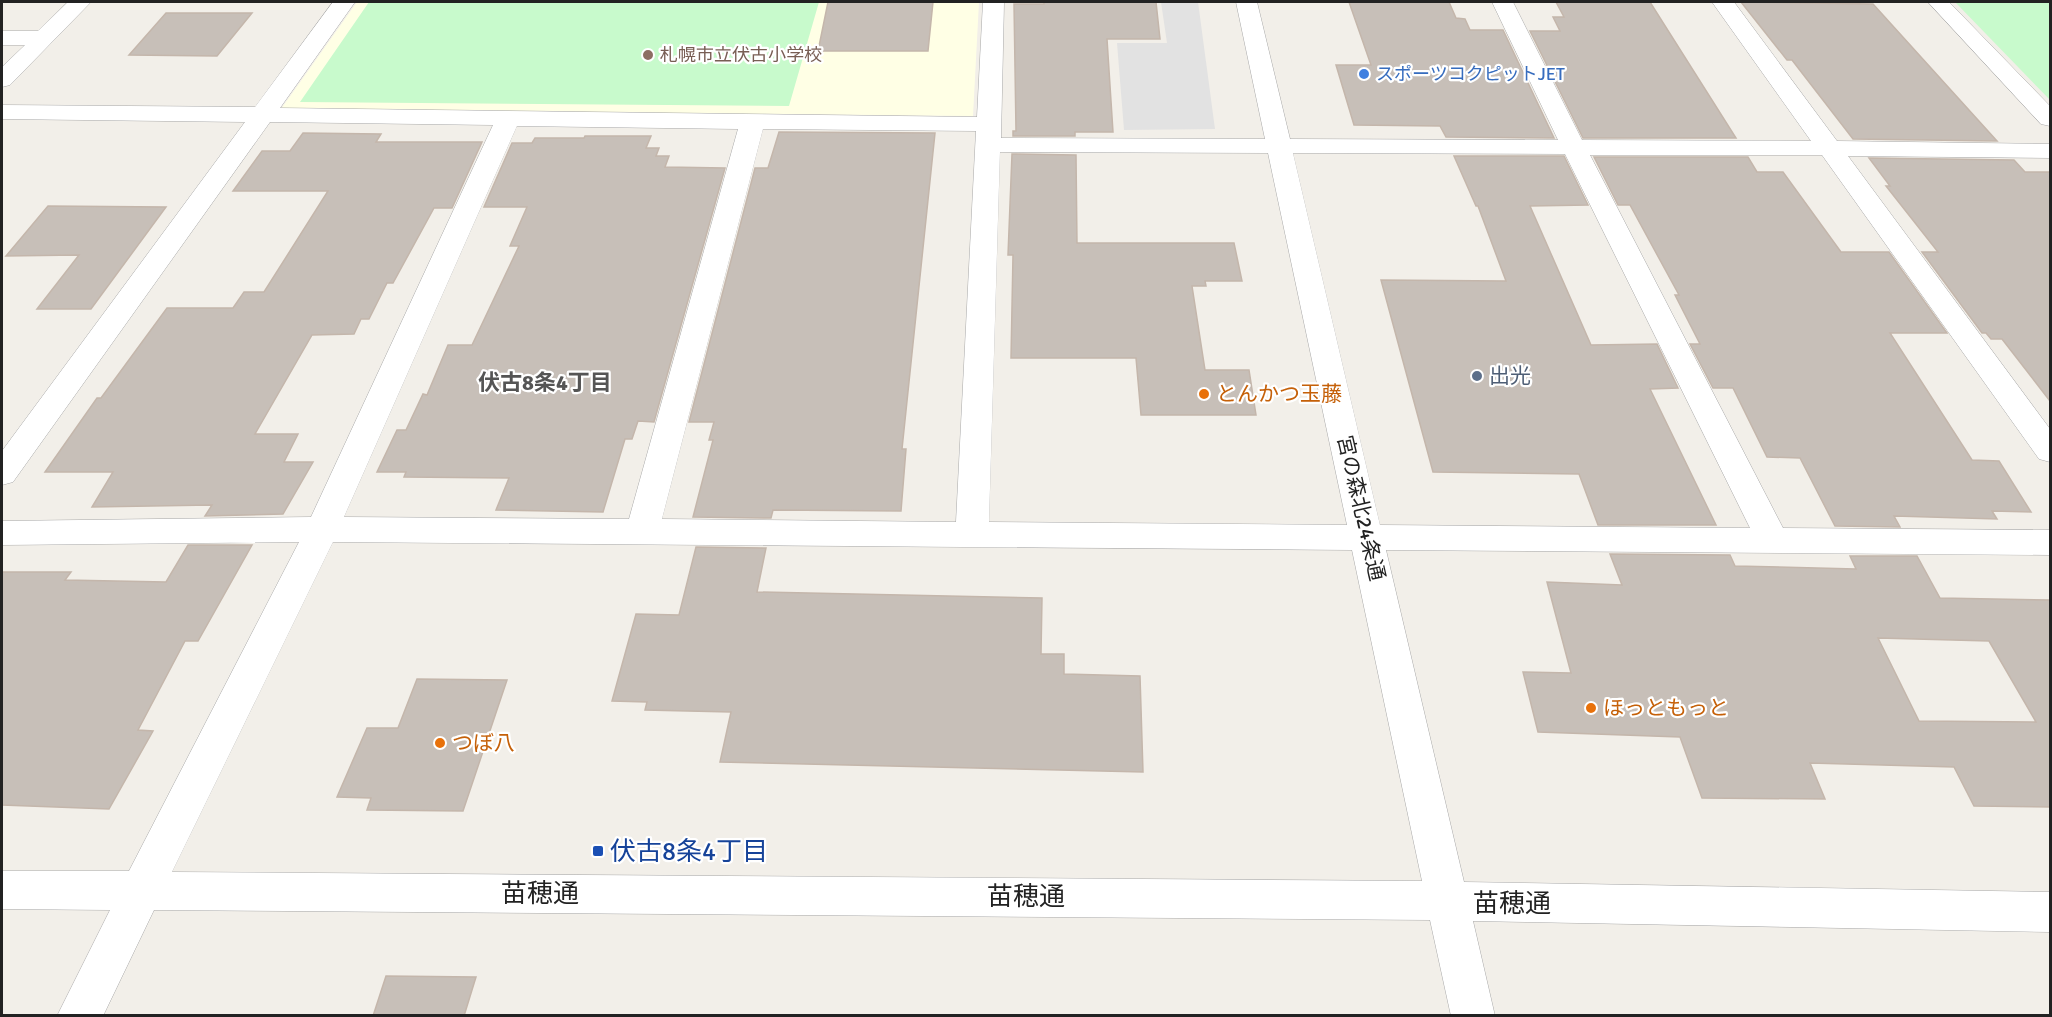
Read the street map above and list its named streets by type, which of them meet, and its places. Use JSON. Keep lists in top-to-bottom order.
{
  "streets": {
    "street": ["宮の森北24条通", "苗穂通"]
  },
  "crossings": [
    ["宮の森北24条通", "苗穂通"]
  ],
  "districts": ["伏古8条4丁目"],
  "places": {
    "other": [
      "札幌市立伏古小学校",
      "スポーツコクピットJET",
      "出光",
      "とんかつ玉藤",
      "ほっともっと",
      "つぼ八"
    ],
    "transit": ["伏古8条4丁目"]
  }
}
